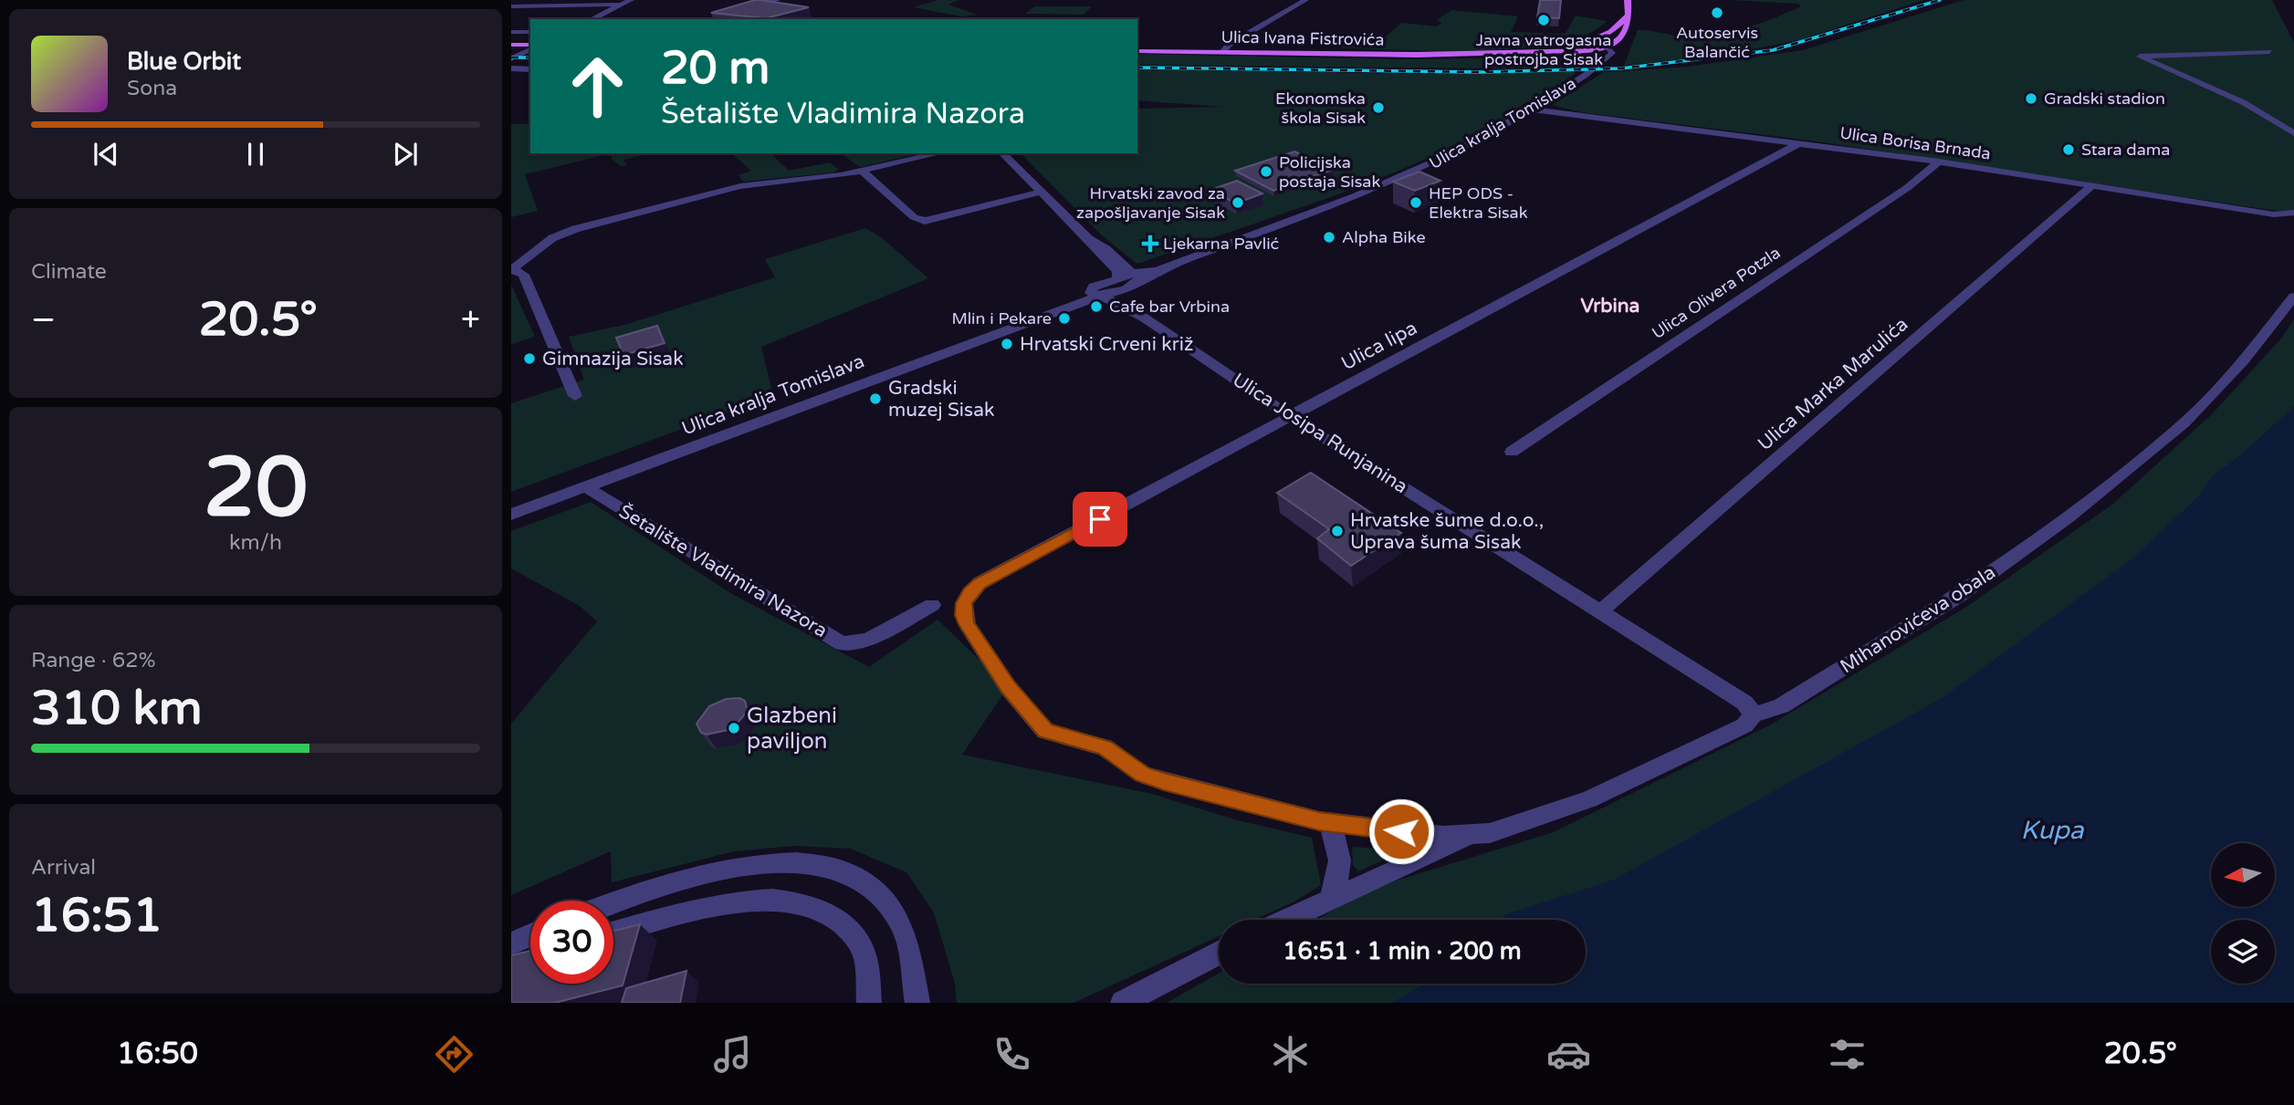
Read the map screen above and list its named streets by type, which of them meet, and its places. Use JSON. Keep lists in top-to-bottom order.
{
  "streets": {
    "main road": ["Ulica Ivana Fistrovića"],
    "street": [
      "Ulica kralja Tomislava",
      "Ulica Borisa Brnada",
      "Ulica Olivera Potzla",
      "Ulica lipa",
      "Ulica Marka Marulića",
      "Ulica Josipa Runjanina",
      "Šetalište Vladimira Nazora",
      "Mihanovićeva obala"
    ]
  },
  "crossings": [
    ["Ulica kralja Tomislava", "Ulica Borisa Brnada"],
    ["Ulica kralja Tomislava", "Ulica Josipa Runjanina"],
    ["Ulica kralja Tomislava", "Šetalište Vladimira Nazora"],
    ["Ulica Borisa Brnada", "Ulica Olivera Potzla"],
    ["Ulica Borisa Brnada", "Ulica lipa"],
    ["Ulica Borisa Brnada", "Ulica Marka Marulića"],
    ["Ulica lipa", "Ulica Josipa Runjanina"],
    ["Ulica lipa", "Mihanovićeva obala"],
    ["Ulica Marka Marulića", "Ulica Josipa Runjanina"],
    ["Ulica Josipa Runjanina", "Mihanovićeva obala"]
  ],
  "districts": ["Vrbina"],
  "water": ["Kupa"],
  "places": {
    "other": [
      "Autoservis Balančić",
      "Javna vatrogasna postrojba Sisak",
      "Gradski stadion",
      "Ekonomska škola Sisak",
      "Stara dama",
      "Policijska postaja Sisak",
      "Hrvatski zavod za zapošljavanje Sisak",
      "HEP ODS - Elektra Sisak",
      "Alpha Bike",
      "Cafe bar Vrbina",
      "Mlin i Pekare",
      "Hrvatski Crveni križ",
      "Gimnazija Sisak",
      "Gradski muzej Sisak",
      "Hrvatske šume d.o.o., Uprava šuma Sisak",
      "Glazbeni paviljon"
    ],
    "health": ["Ljekarna Pavlić"]
  },
  "north": "left",
  "page": {
    "turn": ["20 m", "Šetalište Vladimira Nazora"],
    "song": ["Blue Orbit", "Sona"],
    "tile": [
      "Climate",
      ["20", "km/h"],
      ["Range · 62%", "310 km"],
      ["Arrival", "16:51"]
    ],
    "heat": ["−", "20.5°", "+"],
    "limit": "30",
    "trip": "16:51 · 1 min · 200 m",
    "tabs": ["16:50", "20.5°"]
  }
}
